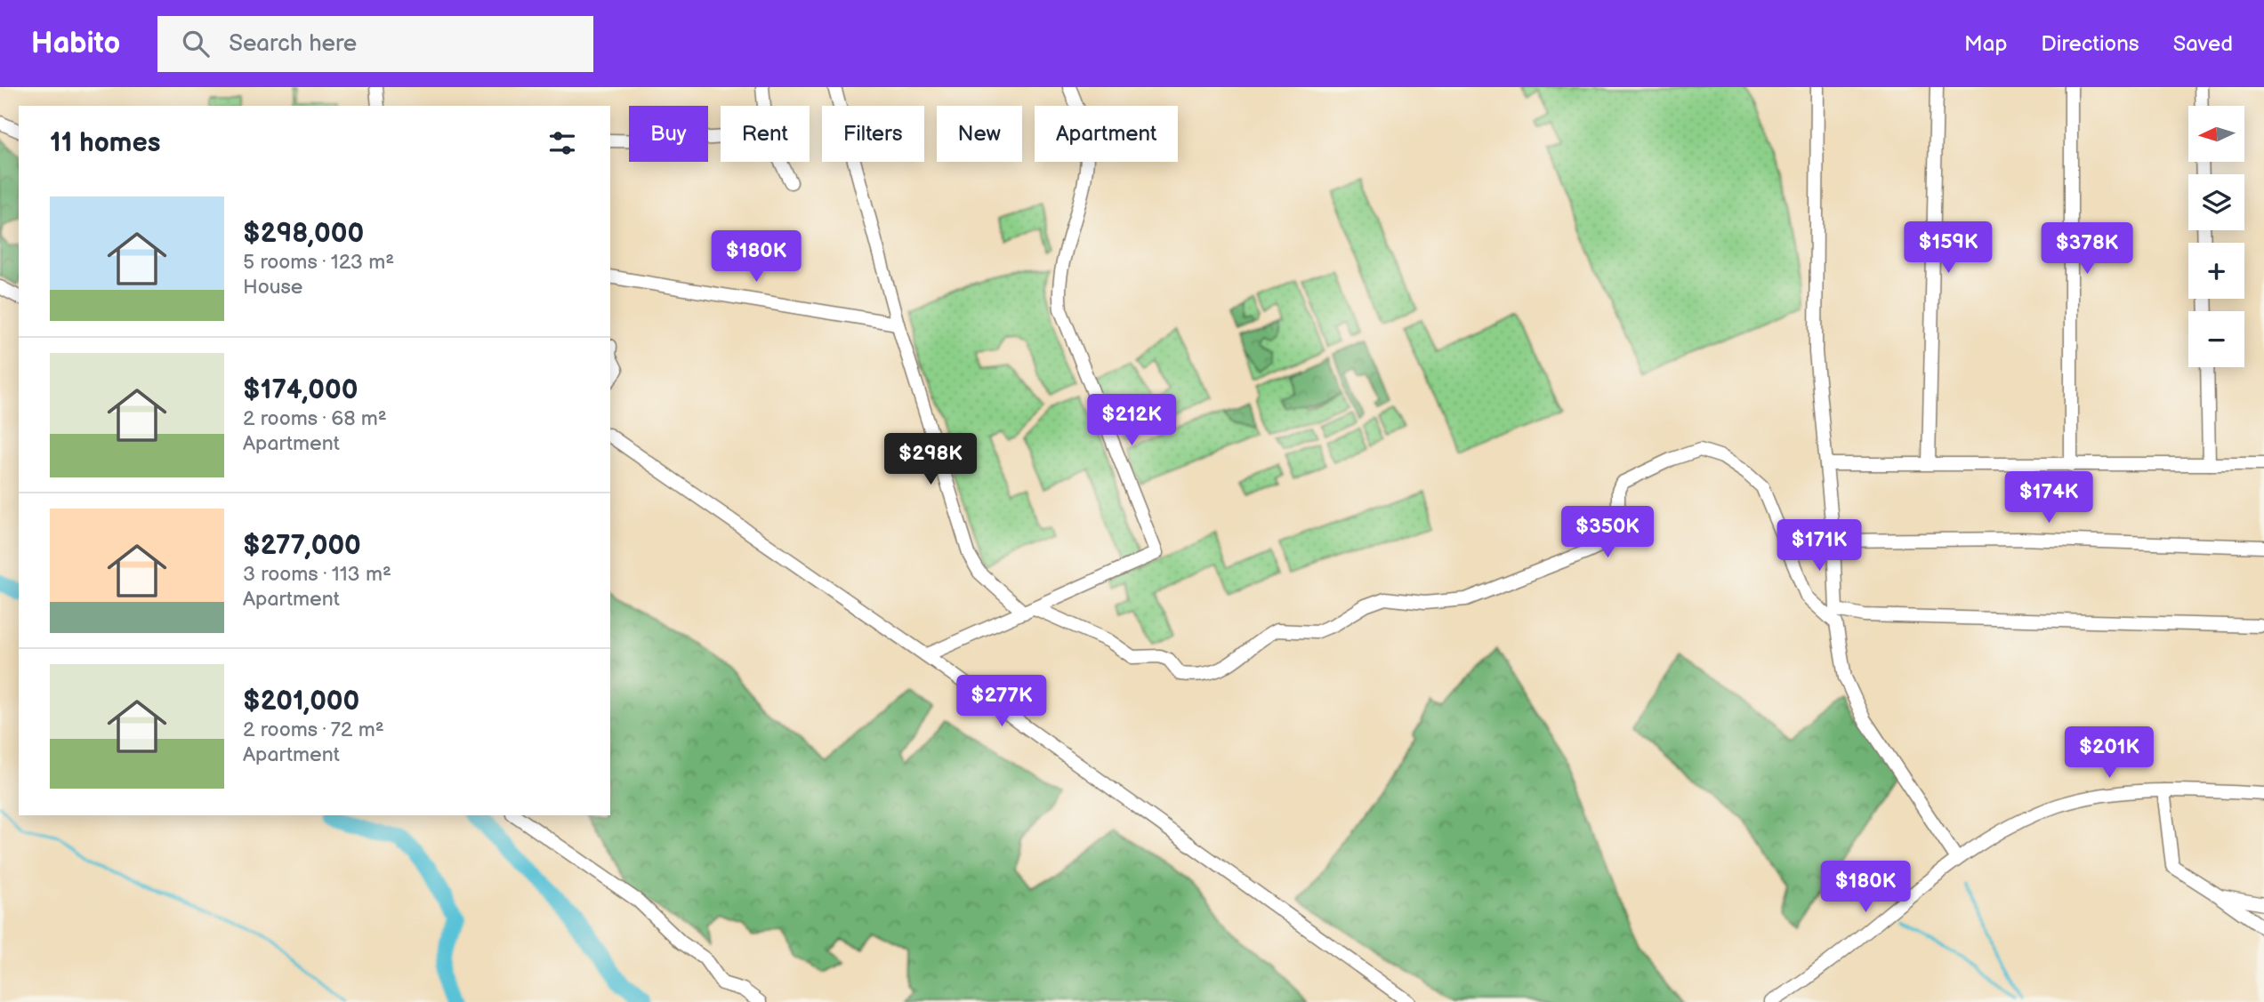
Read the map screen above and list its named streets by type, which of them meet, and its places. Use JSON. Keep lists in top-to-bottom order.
{
  "north": "left",
  "page": {
    "header": "Habito",
    "search": "Search here",
    "nav": ["Map", "Directions", "Saved"],
    "map_buttons": ["+", "−"],
    "chip": [
      "Buy",
      "Rent",
      "Filters",
      "New",
      "Apartment"
    ],
    "heading": "11 homes",
    "list": [
      {
        "name": "$298,000",
        "note": "5 rooms · 123 m² · House"
      },
      {
        "name": "$174,000",
        "note": "2 rooms · 68 m² · Apartment"
      },
      {
        "name": "$277,000",
        "note": "3 rooms · 113 m² · Apartment"
      },
      {
        "name": "$201,000",
        "note": "2 rooms · 72 m² · Apartment"
      }
    ],
    "price": [
      "$159K",
      "$378K",
      "$180K",
      "$212K",
      "$298K",
      "$174K",
      "$350K",
      "$171K",
      "$277K",
      "$201K",
      "$180K"
    ]
  }
}
